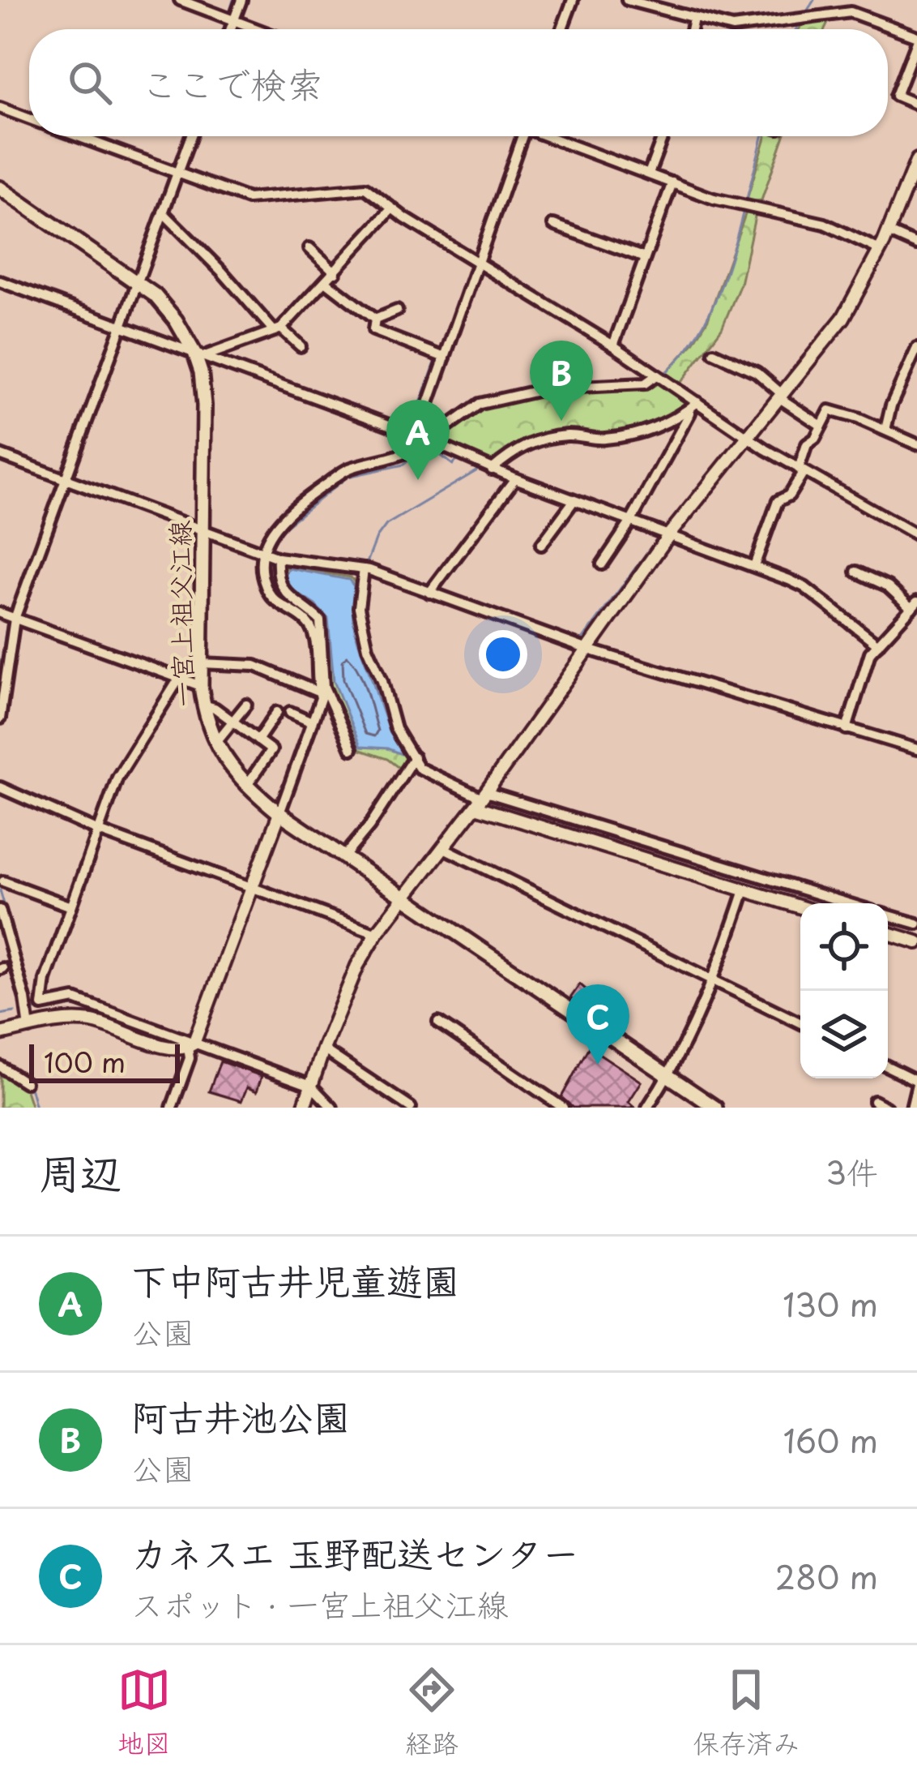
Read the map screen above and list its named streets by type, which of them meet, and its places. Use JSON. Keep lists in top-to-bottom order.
{
  "streets": {
    "main road": ["一宮上祖父江線"]
  },
  "scale_bar": "100 m",
  "page": {
    "search": "ここで検索",
    "pins": ["B", "A", "C"],
    "scale": "100 m",
    "heading": ["周辺", "3件"],
    "list": [
      {
        "mark": "A",
        "name": "下中阿古井児童遊園",
        "note": "公園",
        "value": "130 m"
      },
      {
        "mark": "B",
        "name": "阿古井池公園",
        "note": "公園",
        "value": "160 m"
      },
      {
        "mark": "C",
        "name": "カネスエ 玉野配送センター",
        "note": "スポット · 一宮上祖父江線",
        "value": "280 m"
      }
    ],
    "nav": ["地図", "経路", "保存済み"]
  }
}
